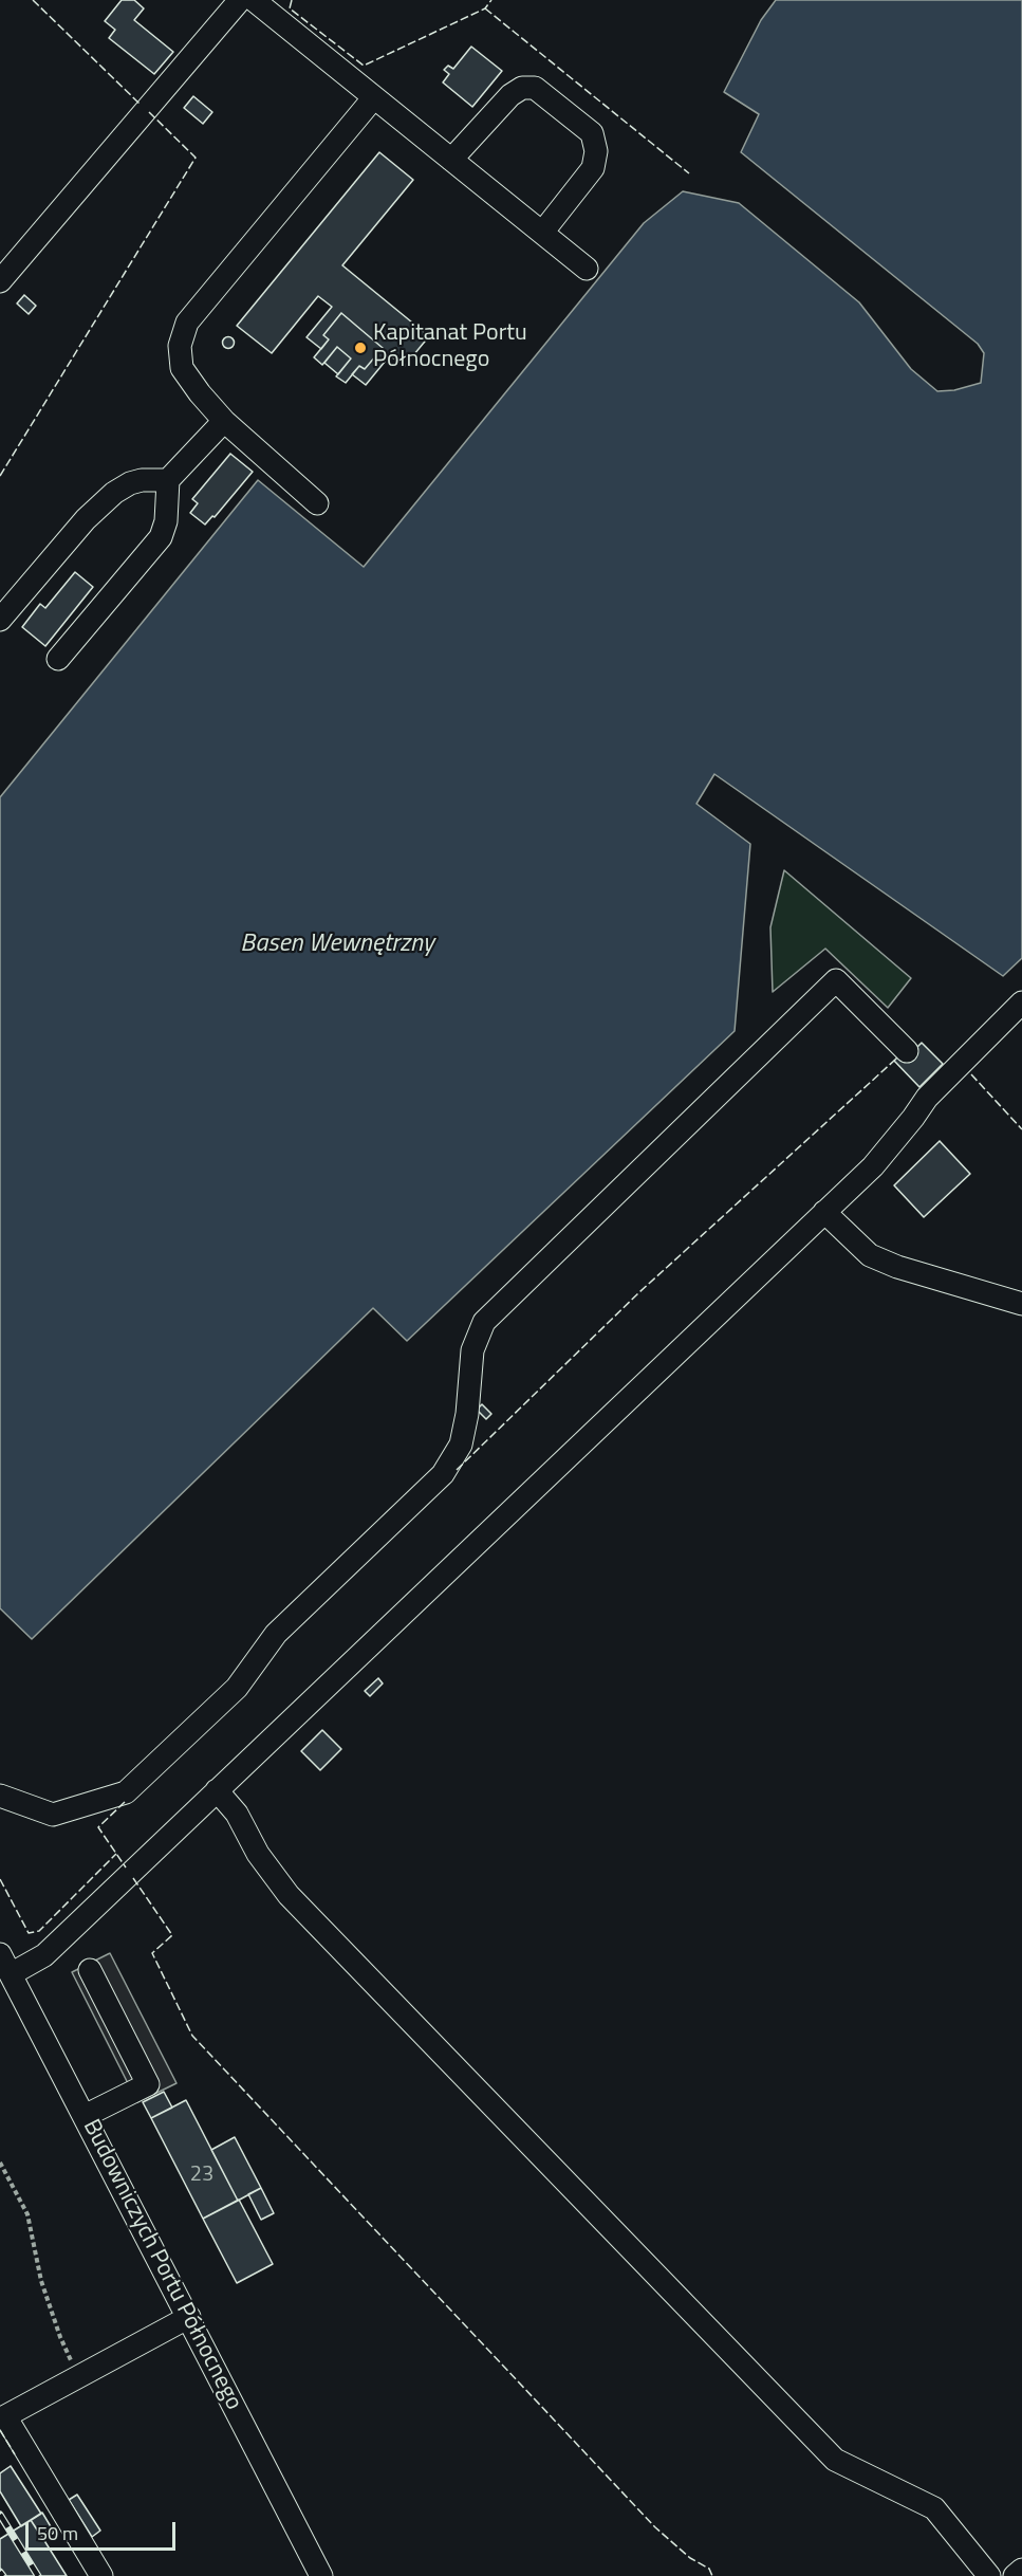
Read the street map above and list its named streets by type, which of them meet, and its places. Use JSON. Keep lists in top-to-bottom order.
{
  "streets": {
    "street": ["Budowniczych Portu Północnego"]
  },
  "water": ["Basen Wewnętrzny"],
  "places": ["Kapitanat Portu Północnego"],
  "house_numbers": ["23"],
  "scale_bar": "50 m"
}
